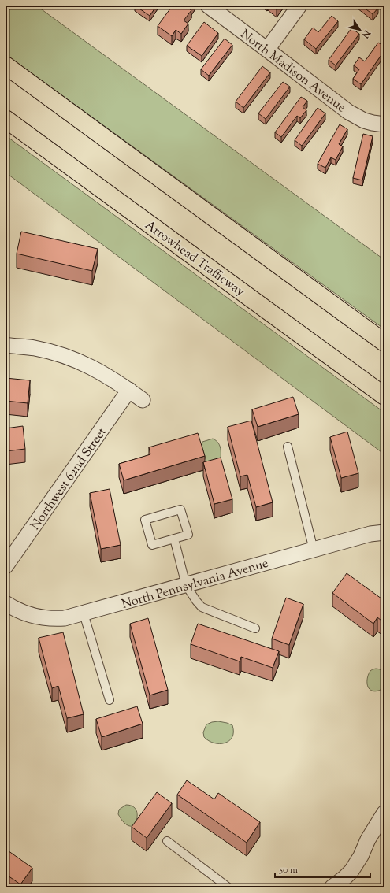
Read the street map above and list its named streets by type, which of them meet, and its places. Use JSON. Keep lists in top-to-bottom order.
{
  "streets": {
    "highway": ["Arrowhead Trafficway"],
    "street": ["North Madison Avenue", "Northwest 62nd Street", "North Pennsylvania Avenue"]
  },
  "scale_bar": "50 m",
  "north": "bottom right"
}
